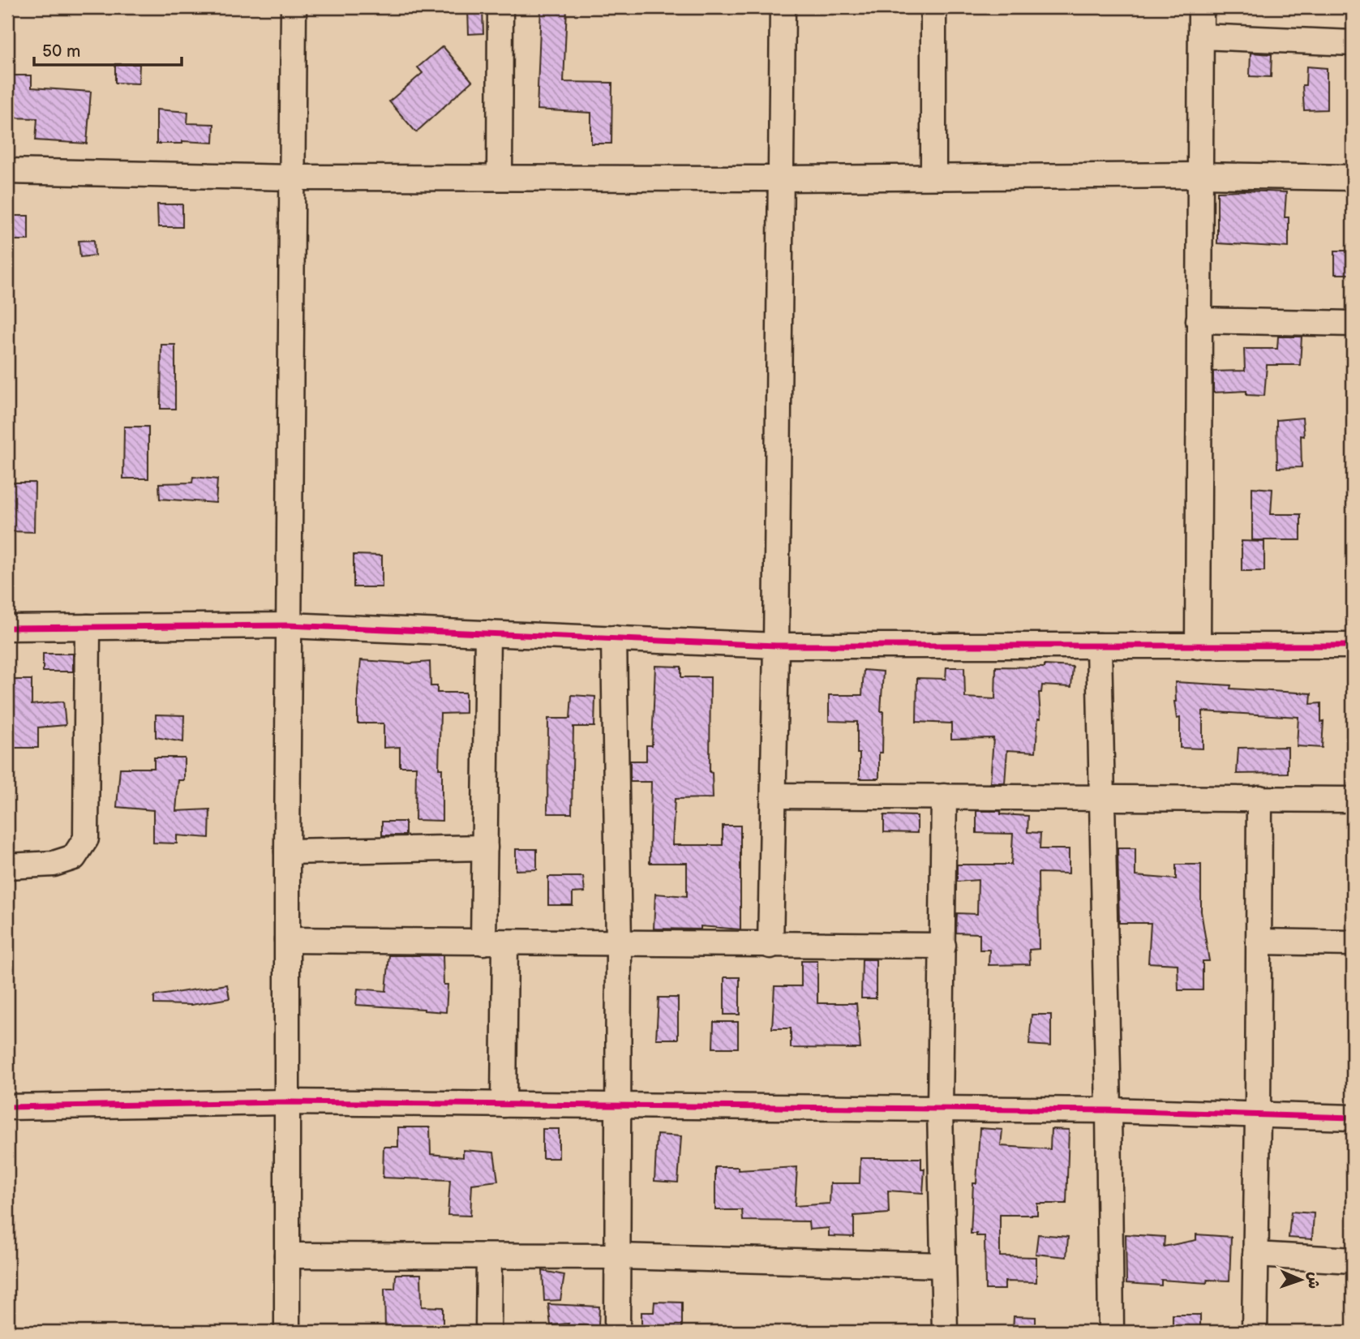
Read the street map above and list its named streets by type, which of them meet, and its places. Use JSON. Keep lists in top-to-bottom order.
{
  "scale_bar": "50 m",
  "north": "right"
}
